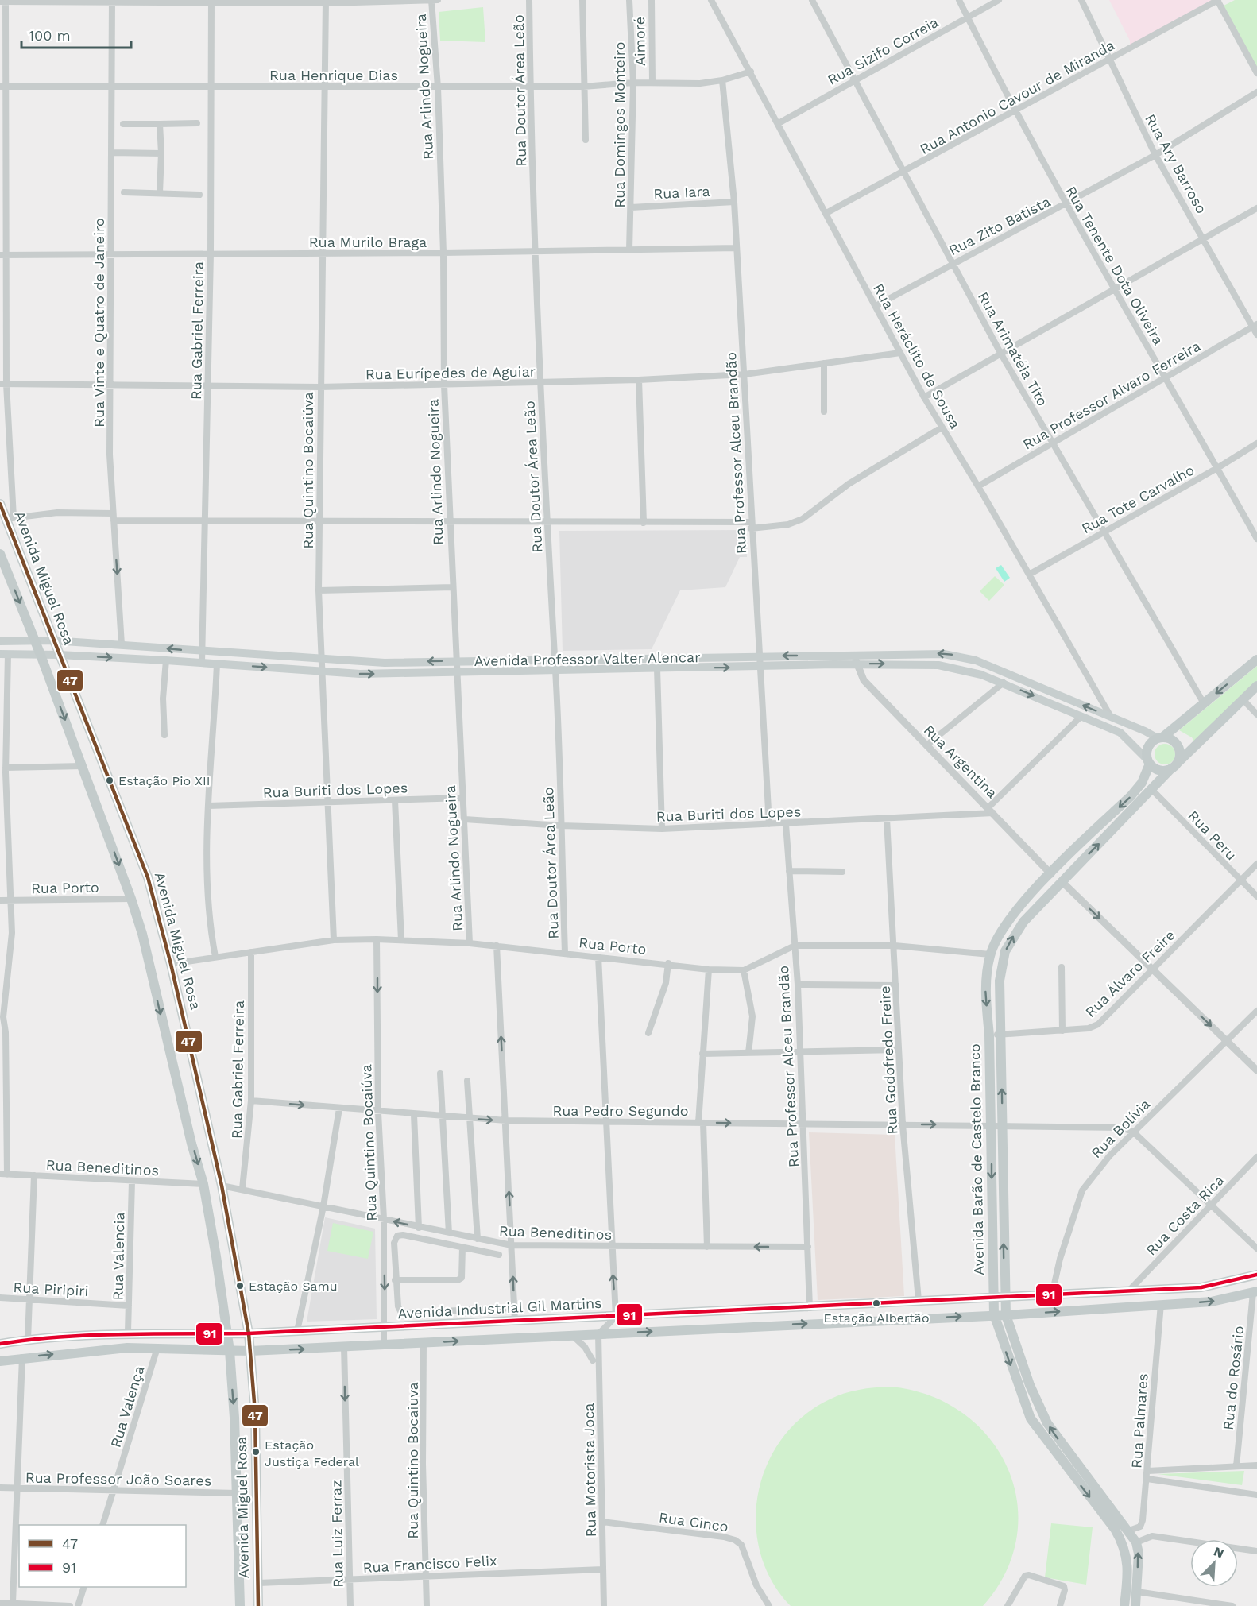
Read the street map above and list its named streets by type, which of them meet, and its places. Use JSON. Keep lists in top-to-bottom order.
{
  "streets": {
    "main road": [
      "Avenida Miguel Rosa",
      "Avenida Professor Valter Alencar",
      "Avenida Barão de Castelo Branco",
      "Avenida Industrial Gil Martins"
    ],
    "street": [
      "Aimoré",
      "Rua Sizifo Correia",
      "Rua Henrique Dias",
      "Rua Arlindo Nogueira",
      "Rua Doutor Área Leão",
      "Rua Antonio Cavour de Miranda",
      "Rua Domingos Monteiro",
      "Rua Ary Barroso",
      "Rua Iara",
      "Rua Zito Batista",
      "Rua Murilo Braga",
      "Rua Tenente Dota Oliveira",
      "Rua Vinte e Quatro de Janeiro",
      "Rua Gabriel Ferreira",
      "Rua Arimatéia Tito",
      "Rua Heráclito de Sousa",
      "Rua Eurípedes de Aguiar",
      "Rua Professor Alvaro Ferreira",
      "Rua Professor Alceu Brandão",
      "Rua Quintino Bocaiúva",
      "Rua Tote Carvalho",
      "Rua Argentina",
      "Rua Buriti dos Lopes",
      "Rua Peru",
      "Rua Porto",
      "Rua Álvaro Freire",
      "Rua Godofredo Freire",
      "Rua Pedro Segundo",
      "Rua Bolívia",
      "Rua Beneditinos",
      "Rua Costa Rica",
      "Rua Valencia",
      "Rua Piripiri",
      "Rua do Rosário",
      "Rua Valença",
      "Rua Palmares",
      "Rua Quintino Bocaiuva",
      "Rua Motorista Joca",
      "Rua Professor João Soares",
      "Rua Cinco",
      "Rua Luiz Ferraz",
      "Rua Francisco Felix"
    ]
  },
  "crossings": [
    ["Aimoré", "Rua Henrique Dias"],
    ["Rua Sizifo Correia", "Rua Tenente Dota Oliveira"],
    ["Rua Sizifo Correia", "Rua Arimatéia Tito"],
    ["Rua Sizifo Correia", "Rua Heráclito de Sousa"],
    ["Rua Henrique Dias", "Rua Arlindo Nogueira"],
    ["Rua Henrique Dias", "Rua Doutor Área Leão"],
    ["Rua Henrique Dias", "Rua Domingos Monteiro"],
    ["Rua Henrique Dias", "Rua Vinte e Quatro de Janeiro"],
    ["Rua Henrique Dias", "Rua Gabriel Ferreira"],
    ["Rua Henrique Dias", "Rua Heráclito de Sousa"],
    ["Rua Henrique Dias", "Rua Professor Alceu Brandão"],
    ["Rua Henrique Dias", "Rua Quintino Bocaiúva"],
    ["Rua Arlindo Nogueira", "Rua Murilo Braga"],
    ["Rua Arlindo Nogueira", "Rua Eurípedes de Aguiar"],
    ["Rua Arlindo Nogueira", "Avenida Professor Valter Alencar"],
    ["Rua Arlindo Nogueira", "Rua Buriti dos Lopes"],
    ["Rua Arlindo Nogueira", "Rua Porto"],
    ["Rua Doutor Área Leão", "Rua Murilo Braga"],
    ["Rua Doutor Área Leão", "Rua Eurípedes de Aguiar"],
    ["Rua Doutor Área Leão", "Avenida Professor Valter Alencar"],
    ["Rua Doutor Área Leão", "Rua Buriti dos Lopes"],
    ["Rua Doutor Área Leão", "Rua Porto"],
    ["Rua Antonio Cavour de Miranda", "Rua Ary Barroso"],
    ["Rua Antonio Cavour de Miranda", "Rua Tenente Dota Oliveira"],
    ["Rua Antonio Cavour de Miranda", "Rua Arimatéia Tito"],
    ["Rua Antonio Cavour de Miranda", "Rua Heráclito de Sousa"],
    ["Rua Domingos Monteiro", "Rua Iara"],
    ["Rua Domingos Monteiro", "Rua Murilo Braga"],
    ["Rua Ary Barroso", "Rua Zito Batista"],
    ["Rua Ary Barroso", "Rua Professor Alvaro Ferreira"],
    ["Rua Iara", "Rua Professor Alceu Brandão"],
    ["Rua Zito Batista", "Rua Tenente Dota Oliveira"],
    ["Rua Zito Batista", "Rua Arimatéia Tito"],
    ["Rua Zito Batista", "Rua Heráclito de Sousa"],
    ["Rua Murilo Braga", "Rua Vinte e Quatro de Janeiro"],
    ["Rua Murilo Braga", "Rua Gabriel Ferreira"],
    ["Rua Murilo Braga", "Rua Professor Alceu Brandão"],
    ["Rua Murilo Braga", "Rua Quintino Bocaiúva"],
    ["Rua Tenente Dota Oliveira", "Rua Professor Alvaro Ferreira"],
    ["Rua Tenente Dota Oliveira", "Rua Tote Carvalho"],
    ["Rua Vinte e Quatro de Janeiro", "Rua Eurípedes de Aguiar"],
    ["Rua Vinte e Quatro de Janeiro", "Avenida Professor Valter Alencar"],
    ["Rua Gabriel Ferreira", "Rua Eurípedes de Aguiar"],
    ["Rua Gabriel Ferreira", "Avenida Professor Valter Alencar"],
    ["Rua Gabriel Ferreira", "Rua Porto"],
    ["Rua Gabriel Ferreira", "Rua Pedro Segundo"],
    ["Rua Gabriel Ferreira", "Rua Beneditinos"],
    ["Rua Arimatéia Tito", "Rua Professor Alvaro Ferreira"],
    ["Rua Arimatéia Tito", "Rua Tote Carvalho"],
    ["Rua Heráclito de Sousa", "Rua Eurípedes de Aguiar"],
    ["Rua Heráclito de Sousa", "Rua Professor Alvaro Ferreira"],
    ["Rua Heráclito de Sousa", "Rua Tote Carvalho"],
    ["Rua Heráclito de Sousa", "Avenida Professor Valter Alencar"],
    ["Rua Eurípedes de Aguiar", "Rua Professor Alceu Brandão"],
    ["Rua Eurípedes de Aguiar", "Rua Quintino Bocaiúva"],
    ["Rua Professor Alceu Brandão", "Avenida Professor Valter Alencar"],
    ["Rua Professor Alceu Brandão", "Rua Buriti dos Lopes"],
    ["Rua Professor Alceu Brandão", "Rua Porto"],
    ["Rua Professor Alceu Brandão", "Rua Pedro Segundo"],
    ["Rua Professor Alceu Brandão", "Rua Beneditinos"],
    ["Rua Professor Alceu Brandão", "Avenida Industrial Gil Martins"],
    ["Rua Quintino Bocaiúva", "Avenida Professor Valter Alencar"],
    ["Rua Quintino Bocaiúva", "Rua Buriti dos Lopes"],
    ["Rua Quintino Bocaiúva", "Rua Porto"],
    ["Rua Quintino Bocaiúva", "Rua Pedro Segundo"],
    ["Rua Quintino Bocaiúva", "Rua Beneditinos"],
    ["Rua Quintino Bocaiúva", "Avenida Industrial Gil Martins"],
    ["Avenida Miguel Rosa", "Avenida Professor Valter Alencar"],
    ["Avenida Miguel Rosa", "Rua Porto"],
    ["Avenida Miguel Rosa", "Rua Beneditinos"],
    ["Avenida Miguel Rosa", "Avenida Industrial Gil Martins"],
    ["Avenida Miguel Rosa", "Rua Professor João Soares"],
    ["Avenida Miguel Rosa", "Rua Francisco Felix"],
    ["Avenida Professor Valter Alencar", "Rua Argentina"],
    ["Avenida Professor Valter Alencar", "Avenida Barão de Castelo Branco"],
    ["Rua Argentina", "Rua Buriti dos Lopes"],
    ["Rua Argentina", "Avenida Barão de Castelo Branco"],
    ["Rua Buriti dos Lopes", "Rua Godofredo Freire"],
    ["Rua Peru", "Rua Álvaro Freire"],
    ["Rua Peru", "Avenida Barão de Castelo Branco"],
    ["Rua Porto", "Rua Godofredo Freire"],
    ["Rua Porto", "Avenida Barão de Castelo Branco"],
    ["Rua Álvaro Freire", "Avenida Barão de Castelo Branco"],
    ["Rua Godofredo Freire", "Rua Pedro Segundo"],
    ["Rua Godofredo Freire", "Avenida Industrial Gil Martins"],
    ["Rua Pedro Segundo", "Rua Bolívia"],
    ["Rua Pedro Segundo", "Avenida Barão de Castelo Branco"],
    ["Rua Bolívia", "Avenida Industrial Gil Martins"],
    ["Avenida Barão de Castelo Branco", "Avenida Industrial Gil Martins"],
    ["Avenida Barão de Castelo Branco", "Rua Palmares"],
    ["Rua Beneditinos", "Rua Valencia"],
    ["Rua Costa Rica", "Avenida Industrial Gil Martins"],
    ["Rua Valencia", "Rua Piripiri"],
    ["Rua Valencia", "Avenida Industrial Gil Martins"],
    ["Rua Valença", "Rua Professor João Soares"],
    ["Rua Quintino Bocaiuva", "Rua Francisco Felix"],
    ["Rua Motorista Joca", "Rua Cinco"],
    ["Rua Motorista Joca", "Rua Francisco Felix"],
    ["Rua Luiz Ferraz", "Rua Francisco Felix"]
  ],
  "one_way": ["Rua Pedro Segundo", "Rua Luiz Ferraz"],
  "places": [
    "Estação Pio XII",
    "Estação Samu",
    "Estação Albertão",
    "Estação Justiça Federal"
  ],
  "lines": ["transit line 47", "transit line 91"],
  "legend": ["47", "91"],
  "scale_bar": "100 m",
  "north": "top right"
}
